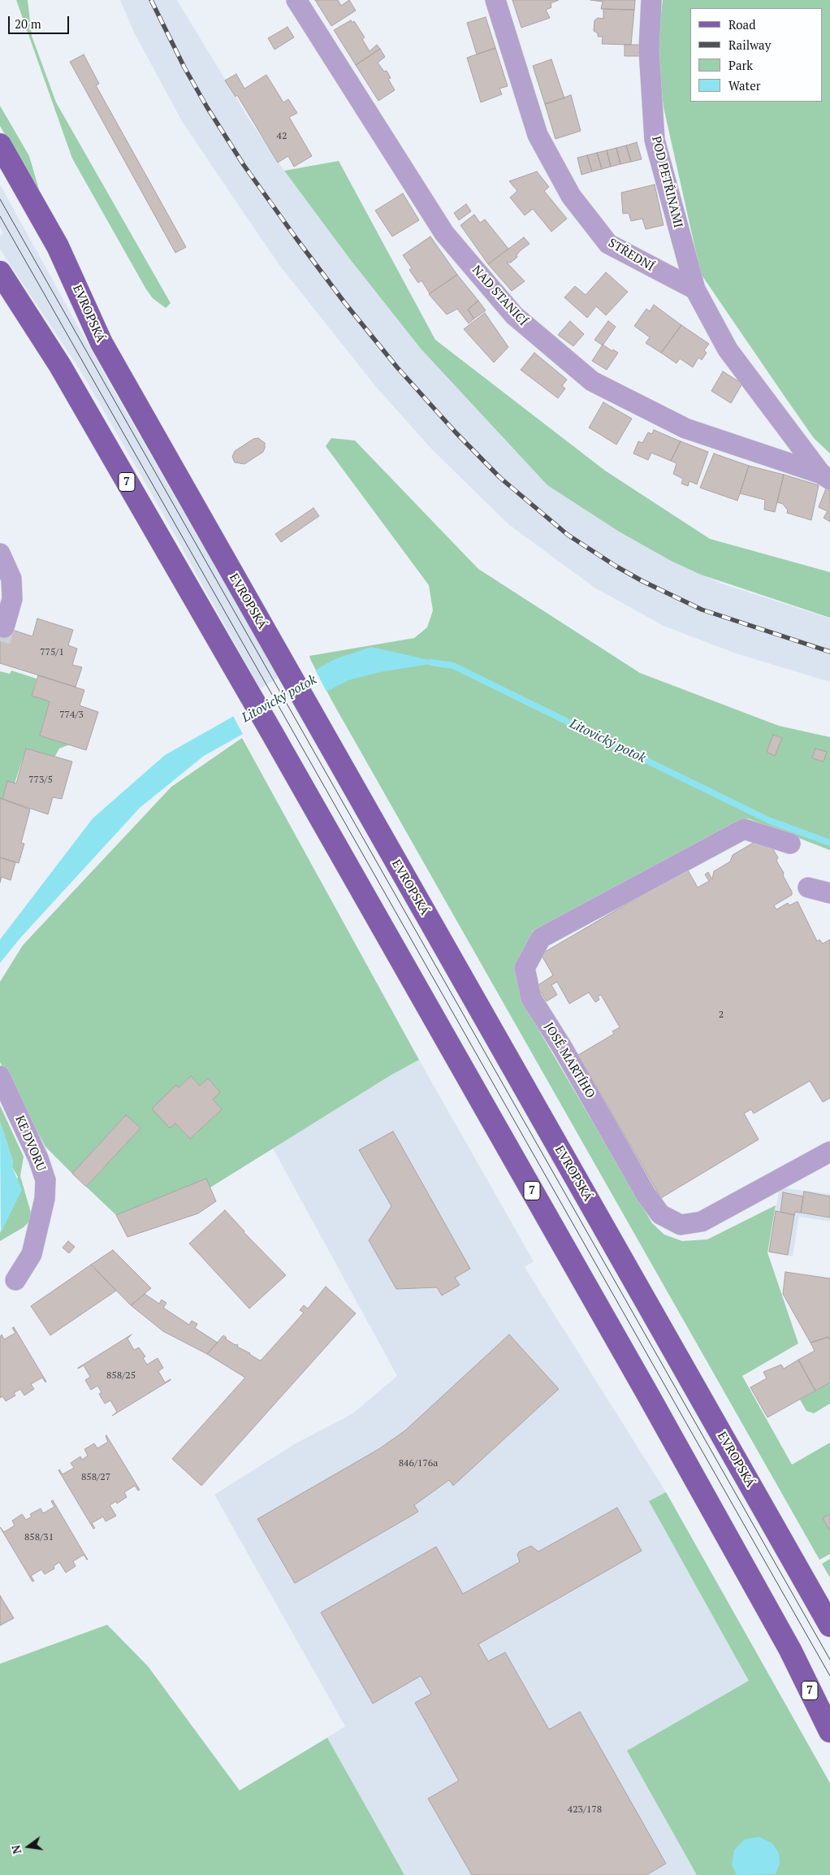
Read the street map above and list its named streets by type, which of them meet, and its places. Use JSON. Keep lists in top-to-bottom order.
{
  "streets": {
    "main road": ["EVROPSKÁ", "7"],
    "street": [
      "POD PETŘINAMI",
      "STŘEDNÍ",
      "NAD STANICÍ",
      "JOSÉ MARTÍHO",
      "KE DVORU"
    ]
  },
  "crossings": [
    ["POD PETŘINAMI", "STŘEDNÍ"]
  ],
  "water": ["Litovický potok"],
  "house_numbers": [
    "42",
    "775/1",
    "774/3",
    "773/5",
    "2",
    "858/25",
    "846/176a",
    "858/27",
    "858/31",
    "423/178"
  ],
  "legend": [
    "Road",
    "Railway",
    "Park",
    "Water"
  ],
  "scale_bar": "20 m",
  "north": "left"
}
